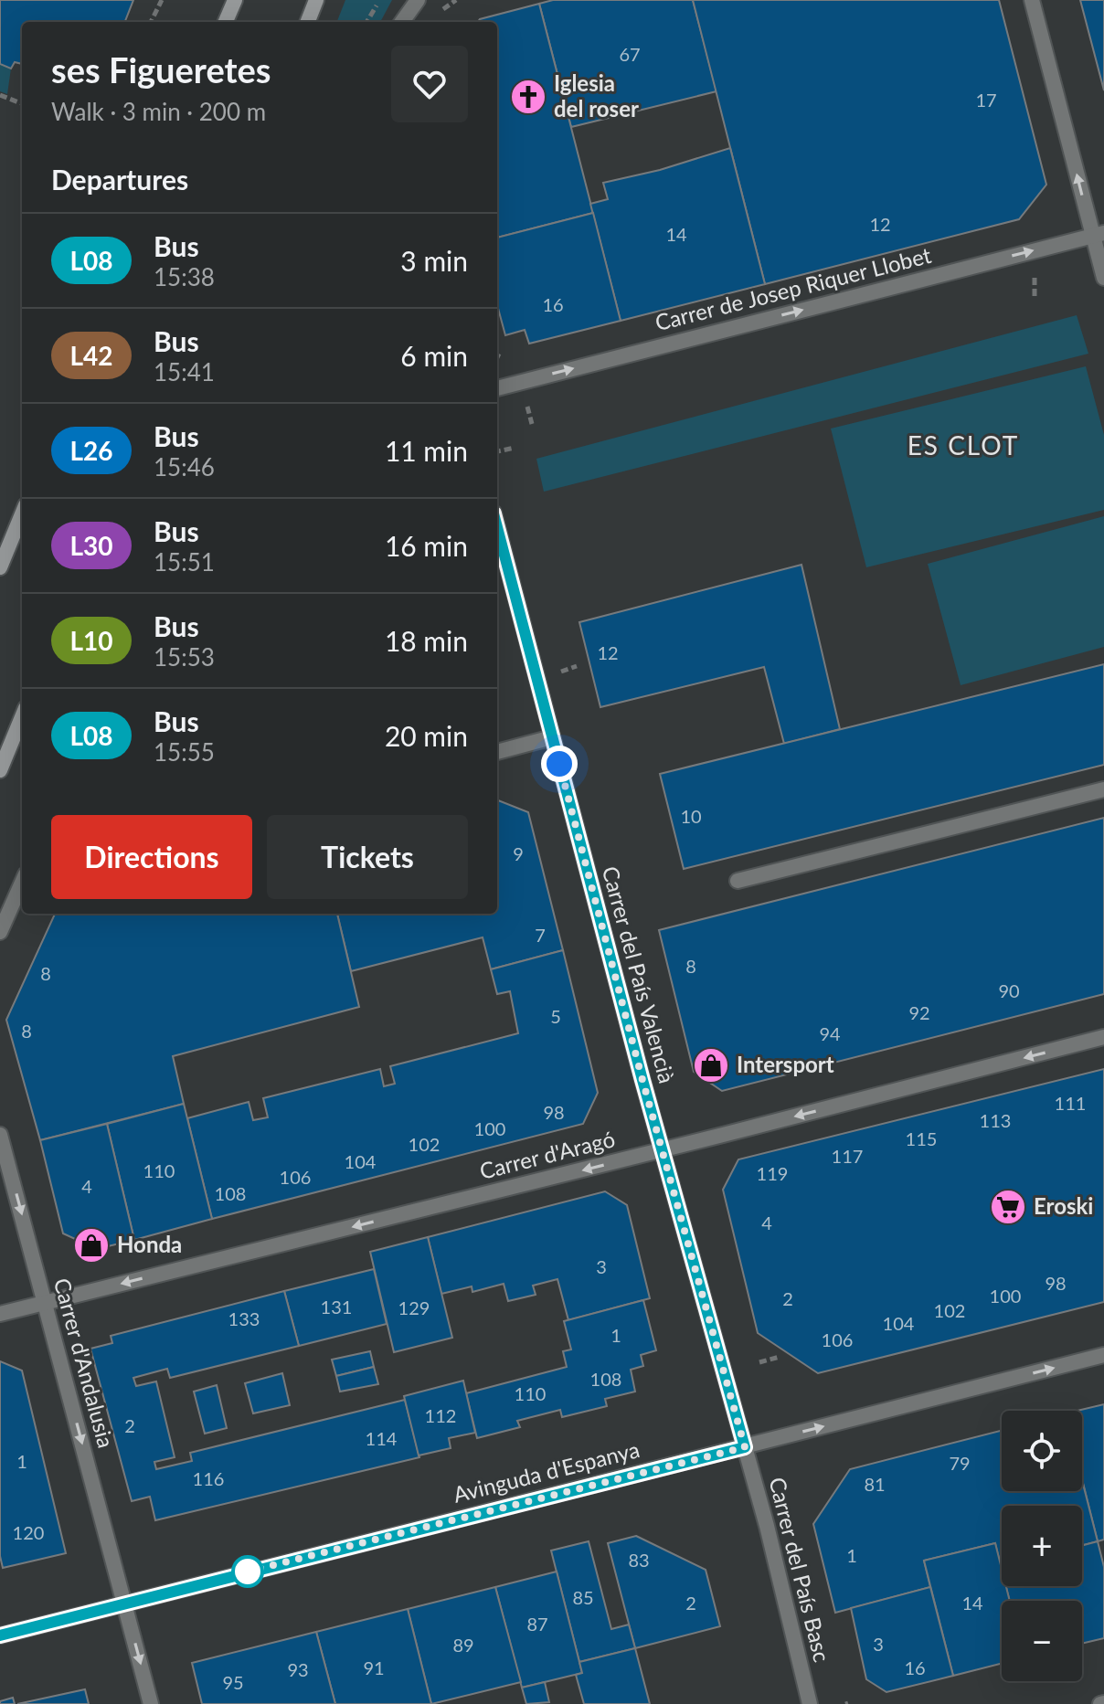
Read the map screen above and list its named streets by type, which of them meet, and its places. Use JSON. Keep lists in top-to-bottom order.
{
  "streets": {
    "street": [
      "Carrer de Josep Riquer Llobet",
      "Carrer del País Valencià",
      "Carrer d'Aragó",
      "Carrer d'Andalusia",
      "Avinguda d'Espanya",
      "Carrer del País Basc"
    ]
  },
  "crossings": [
    ["Carrer del País Valencià", "Carrer d'Aragó"],
    ["Carrer del País Valencià", "Avinguda d'Espanya"],
    ["Carrer del País Valencià", "Carrer del País Basc"],
    ["Carrer d'Aragó", "Carrer d'Andalusia"],
    ["Carrer d'Andalusia", "Avinguda d'Espanya"],
    ["Avinguda d'Espanya", "Carrer del País Basc"]
  ],
  "one_way": ["Carrer de Josep Riquer Llobet", "Carrer d'Aragó", "Carrer d'Andalusia"],
  "districts": ["ES CLOT"],
  "places": {
    "church": ["Iglesia del roser"],
    "shop": ["Intersport", "Honda"],
    "supermarket": ["Eroski"]
  },
  "lines": ["bus line L08"],
  "house_numbers": [
    "67",
    "17",
    "12",
    "14",
    "16",
    "12",
    "10",
    "9",
    "7",
    "8",
    "8",
    "90",
    "92",
    "5",
    "8",
    "94",
    "111",
    "98",
    "113",
    "100",
    "115",
    "102",
    "117",
    "104",
    "110",
    "119",
    "106",
    "4",
    "108",
    "4",
    "3",
    "98",
    "100",
    "2",
    "131",
    "129",
    "102",
    "133",
    "104",
    "1",
    "106",
    "108",
    "110",
    "112",
    "2",
    "114",
    "1",
    "79",
    "116",
    "81",
    "120",
    "1",
    "83",
    "85",
    "2",
    "14",
    "87",
    "3",
    "89",
    "91",
    "16",
    "93",
    "95"
  ],
  "page": {
    "heading": [
      ["ses Figueretes", "Walk · 3 min · 200 m"],
      "Departures"
    ],
    "list": [
      {
        "mark": "L08",
        "name": "Bus",
        "note": "15:38",
        "value": "3 min"
      },
      {
        "mark": "L42",
        "name": "Bus",
        "note": "15:41",
        "value": "6 min"
      },
      {
        "mark": "L26",
        "name": "Bus",
        "note": "15:46",
        "value": "11 min"
      },
      {
        "mark": "L30",
        "name": "Bus",
        "note": "15:51",
        "value": "16 min"
      },
      {
        "mark": "L10",
        "name": "Bus",
        "note": "15:53",
        "value": "18 min"
      },
      {
        "mark": "L08",
        "name": "Bus",
        "note": "15:55",
        "value": "20 min"
      }
    ],
    "buttons": ["Directions", "Tickets"],
    "map_buttons": ["+", "−"]
  }
}
